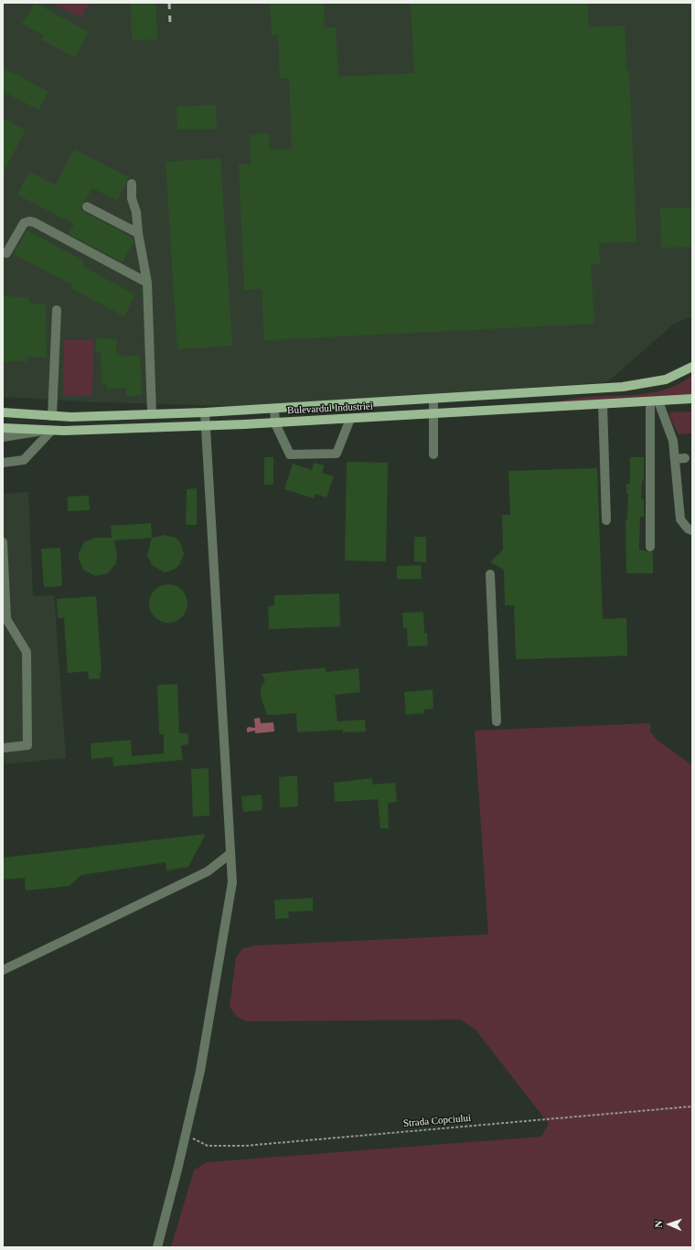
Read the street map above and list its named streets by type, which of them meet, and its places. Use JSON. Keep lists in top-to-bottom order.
{
  "streets": {
    "main road": ["Bulevardul Industriei"],
    "path": ["Strada Copciului"]
  },
  "north": "left"
}
